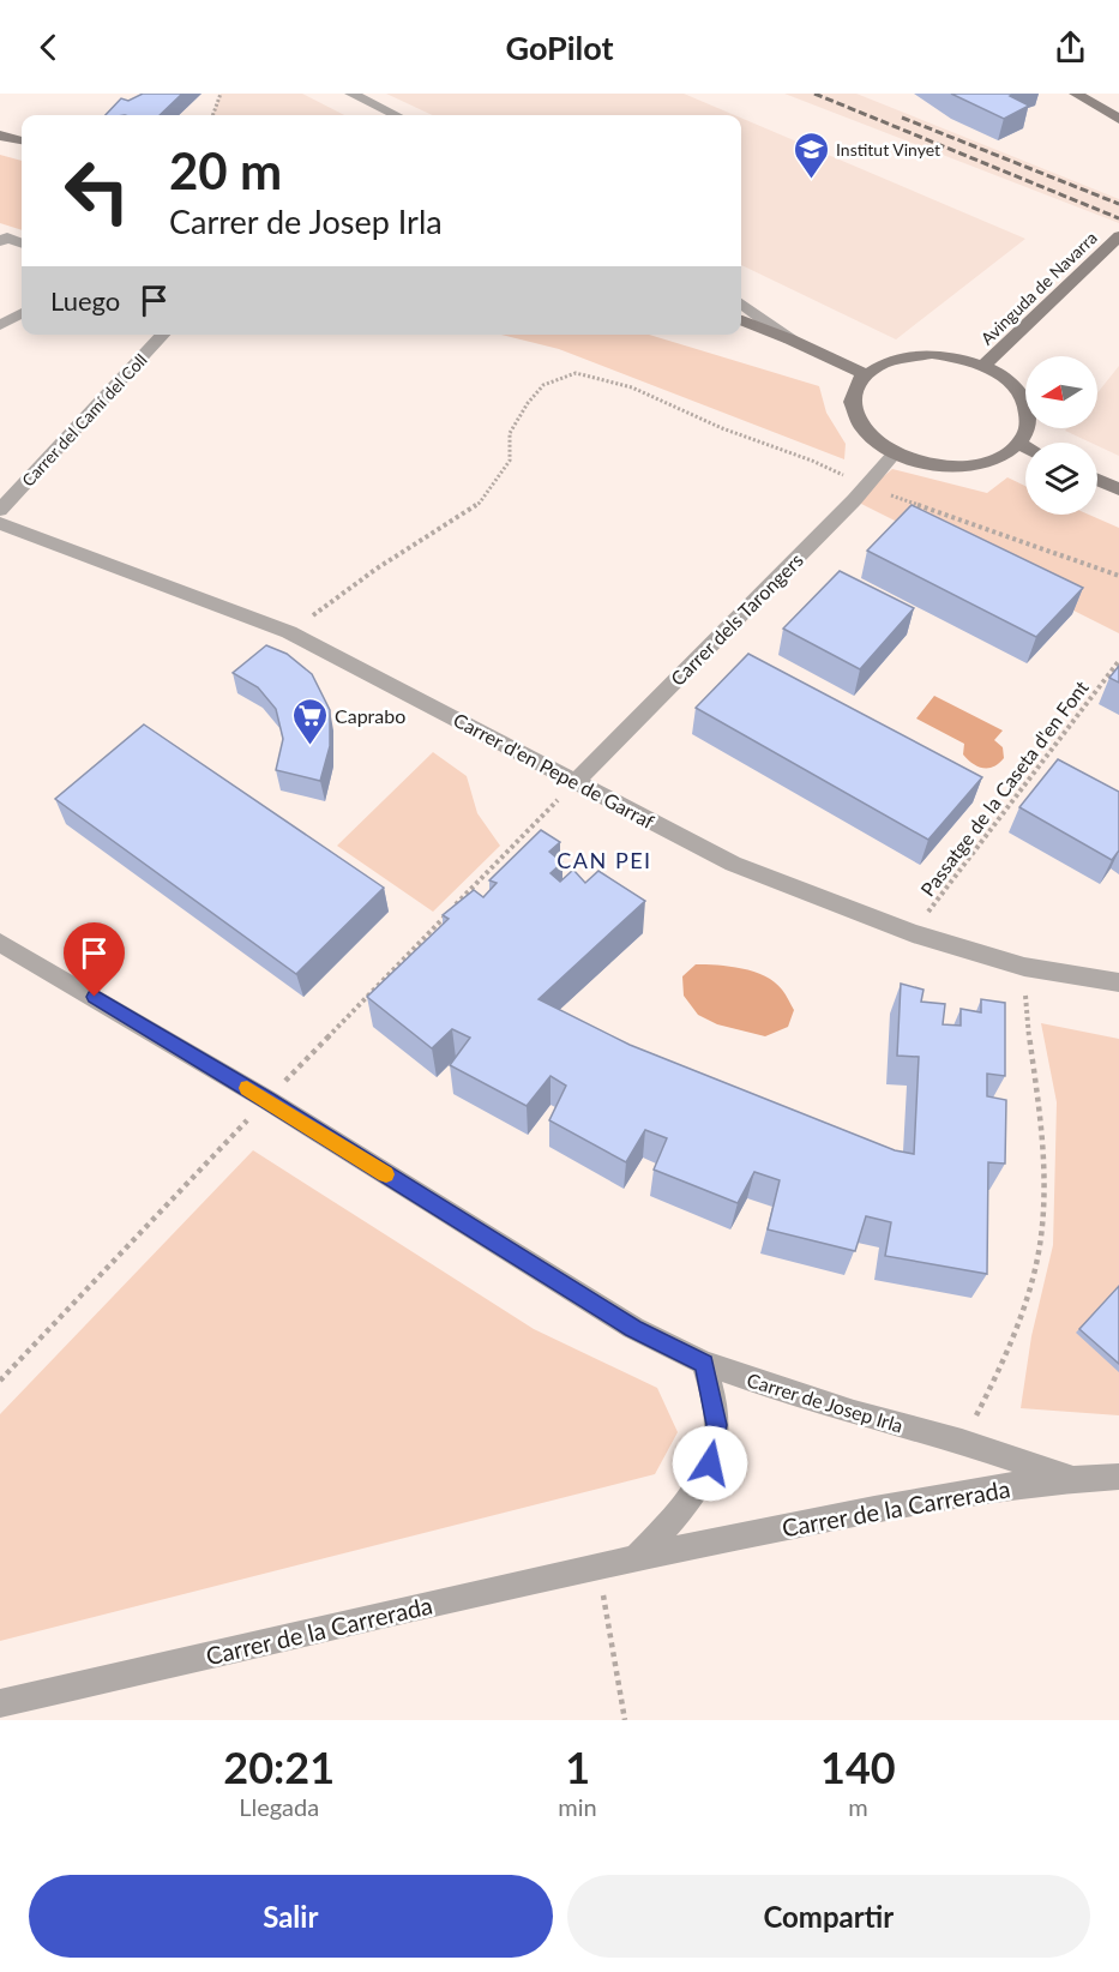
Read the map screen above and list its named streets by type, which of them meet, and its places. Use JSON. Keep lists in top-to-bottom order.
{
  "streets": {
    "street": [
      "Avinguda de Navarra",
      "Carrer del Camí del Coll",
      "Carrer dels Tarongers",
      "Carrer d'en Pepe de Garraf",
      "Carrer de Josep Irla",
      "Carrer de la Carrerada"
    ],
    "path": ["Passatge de la Caseta d'en Font"]
  },
  "crossings": [
    ["Avinguda de Navarra", "Carrer dels Tarongers"],
    ["Carrer dels Tarongers", "Carrer d'en Pepe de Garraf"],
    ["Carrer d'en Pepe de Garraf", "Passatge de la Caseta d'en Font"],
    ["Carrer de Josep Irla", "Carrer de la Carrerada"]
  ],
  "districts": ["CAN PEI"],
  "places": {
    "school or university": ["Institut Vinyet"],
    "supermarket": ["Caprabo"]
  },
  "north": "left",
  "page": {
    "header": "GoPilot",
    "turn": ["20 m", "Carrer de Josep Irla"],
    "then": "Luego",
    "eta": [
      "20:21",
      "Llegada",
      "1",
      "min",
      "140",
      "m"
    ],
    "buttons": ["Salir", "Compartir"]
  }
}
